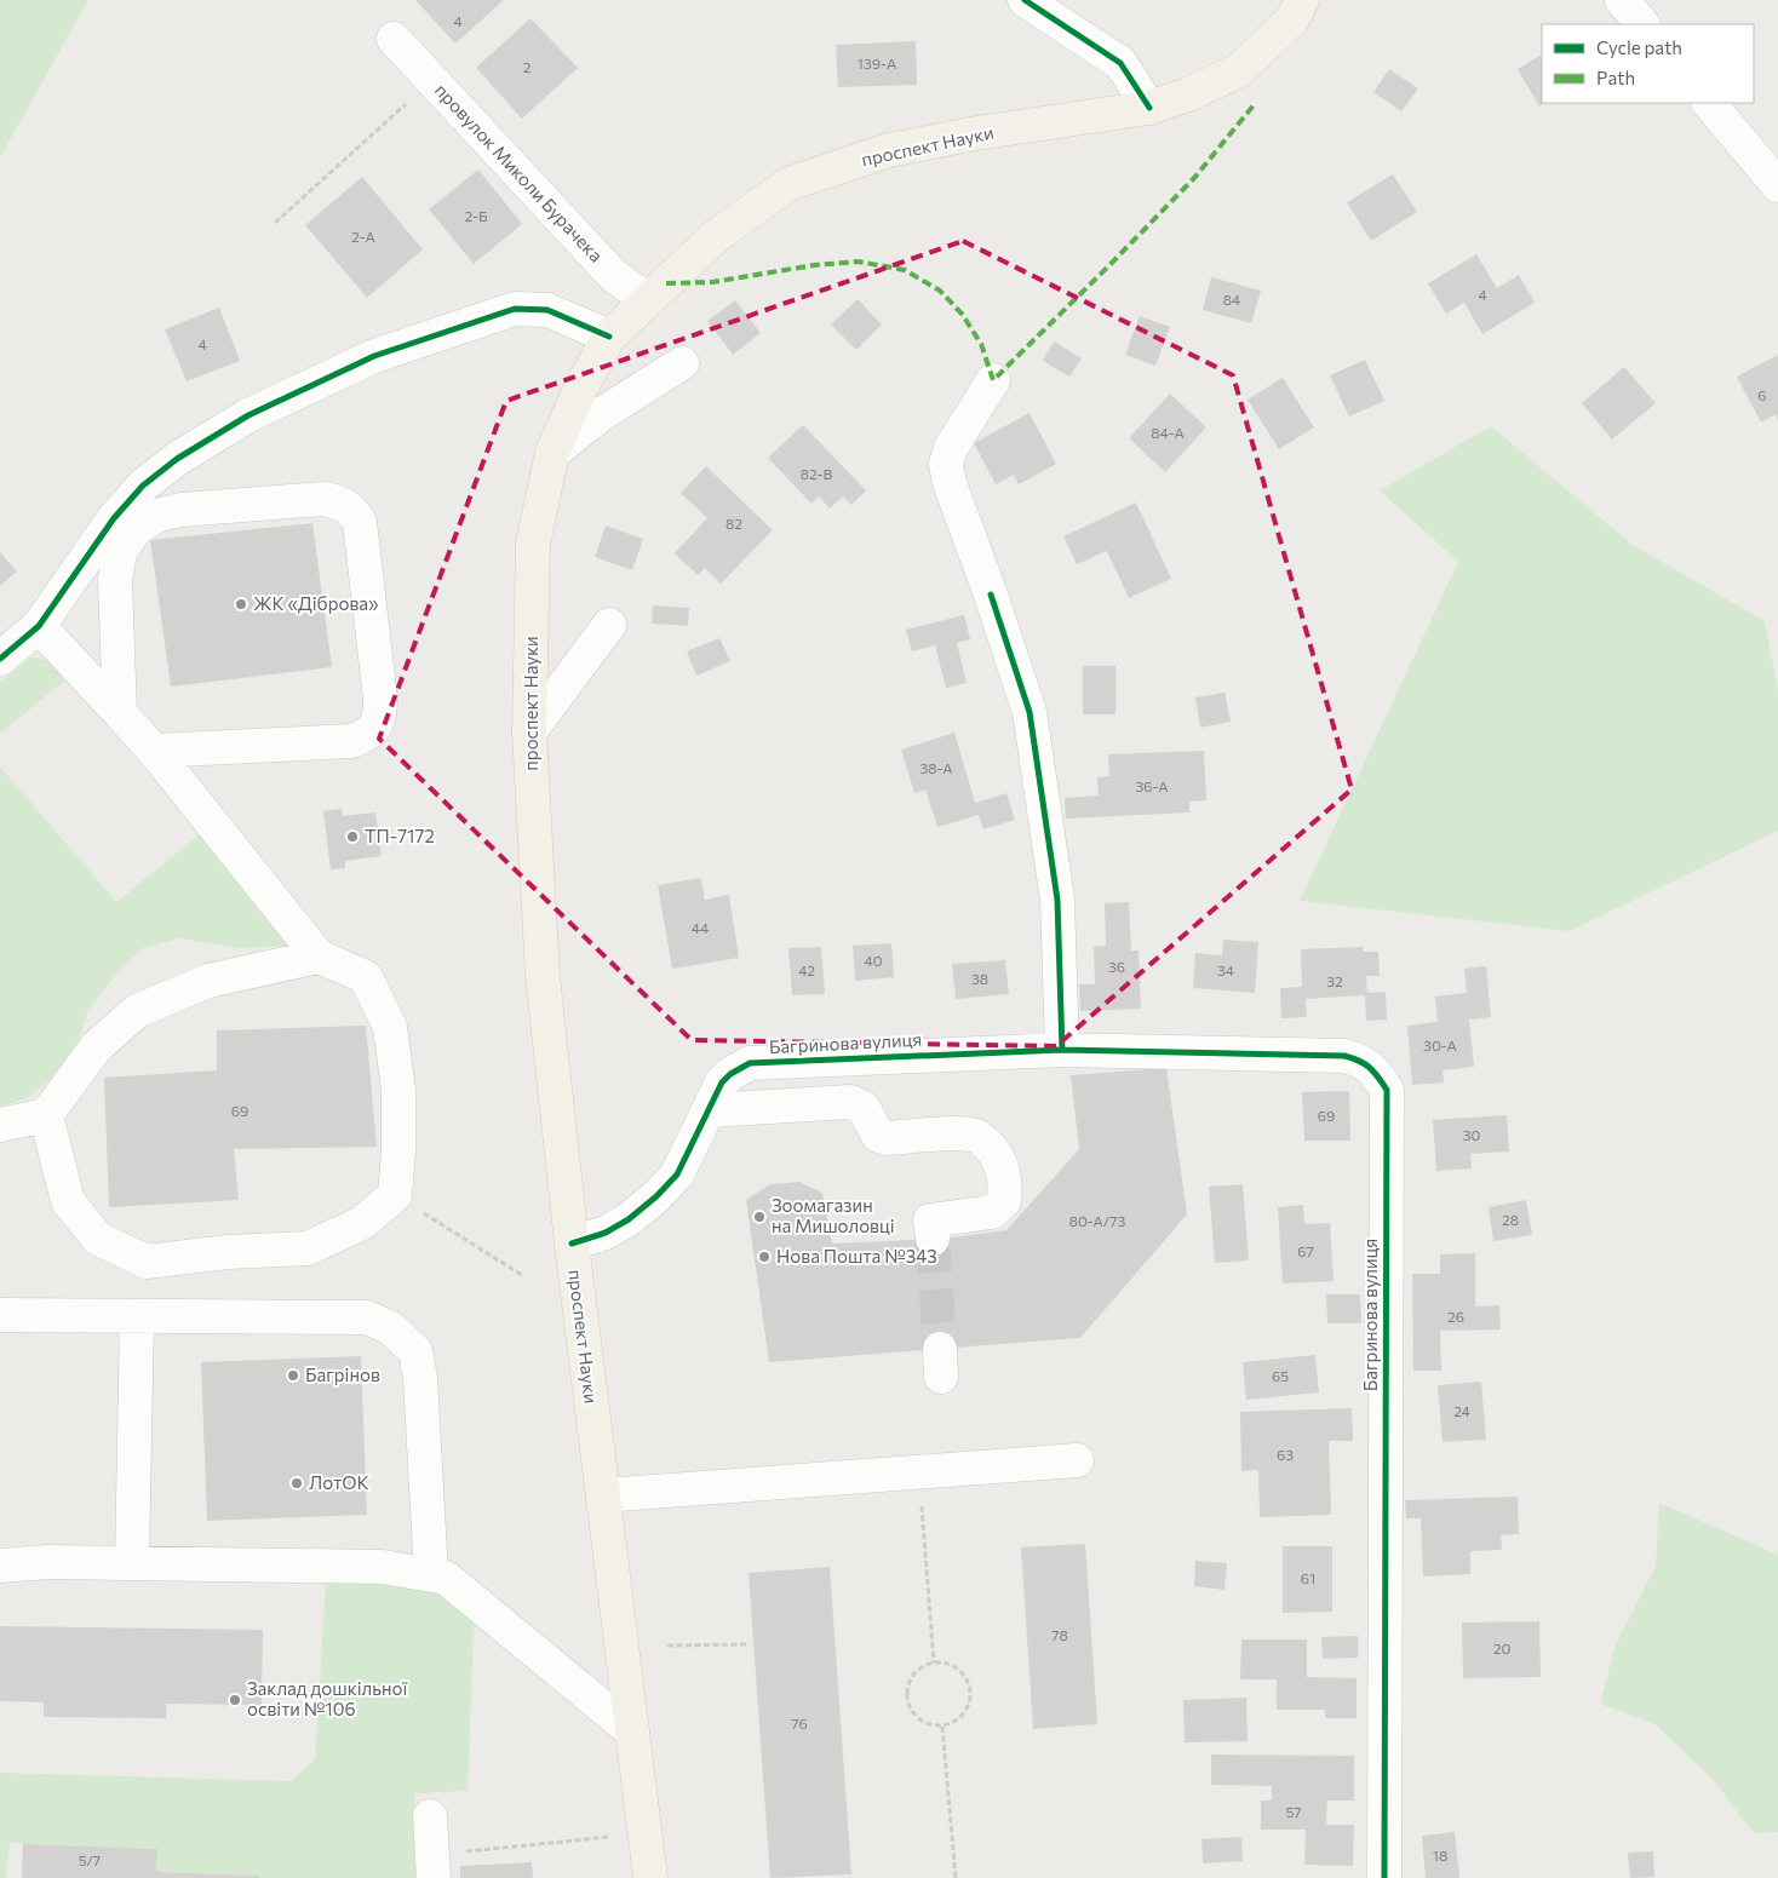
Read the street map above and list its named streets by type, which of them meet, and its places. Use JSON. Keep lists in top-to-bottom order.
{
  "streets": {
    "main road": ["проспект Науки"],
    "street": ["провулок Миколи Бурачека", "Багринова вулиця"]
  },
  "crossings": [
    ["проспект Науки", "провулок Миколи Бурачека"],
    ["проспект Науки", "Багринова вулиця"]
  ],
  "places": [
    "ЖК «Діброва»",
    "ТП-7172",
    "Зоомагазин на Мишоловці",
    "Нова Пошта №343",
    "Багрінов",
    "ЛотОК",
    "Заклад дошкільної освіти №106"
  ],
  "house_numbers": [
    "4",
    "139-А",
    "2",
    "2-Б",
    "2-А",
    "4",
    "84",
    "4",
    "6",
    "84-А",
    "82-В",
    "82",
    "38-А",
    "36-А",
    "44",
    "40",
    "36",
    "42",
    "34",
    "38",
    "32",
    "30-А",
    "69",
    "69",
    "30",
    "28",
    "80-А/73",
    "67",
    "26",
    "65",
    "24",
    "63",
    "61",
    "78",
    "20",
    "76",
    "57",
    "18",
    "5/7"
  ],
  "legend": ["Cycle path", "Path"]
}
